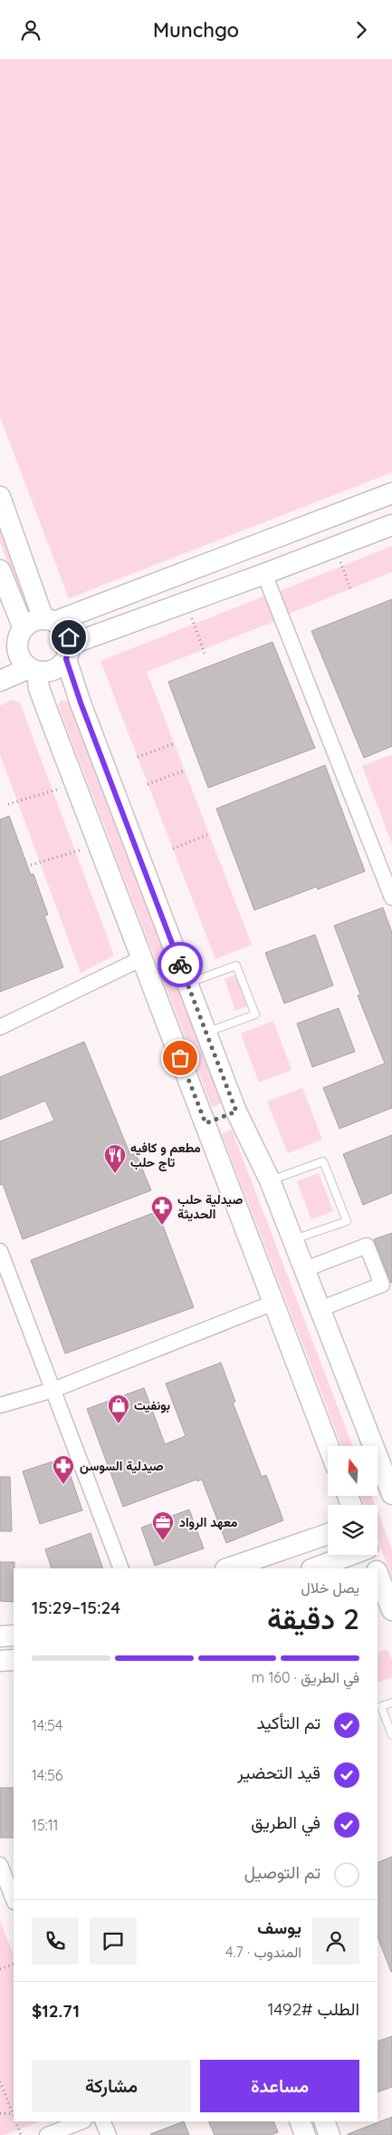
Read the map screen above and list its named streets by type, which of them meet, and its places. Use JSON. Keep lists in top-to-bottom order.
{
  "places": {
    "restaurant": ["مطعم و كافيه تاج حلب"],
    "pharmacy": ["صيدلية حلب الحديثة", "صيدلية السوسن"],
    "shop": ["بونفيت"],
    "office": ["معهد الرواد"]
  },
  "north": "top",
  "page": {
    "header": "Munchgo",
    "heading": ["2 دقيقة", "يصل خلال", "15:24–15:29"],
    "panel": [
      "يوسف",
      "المندوب · 4.7",
      "الطلب #1492",
      "$12.71"
    ],
    "bar": "في الطريق · 160 m",
    "list": [
      ["تم التأكيد", "14:54"],
      ["قيد التحضير", "14:56"],
      ["في الطريق", "15:11"],
      "تم التوصيل"
    ],
    "buttons": ["مساعدة", "مشاركة"]
  }
}
